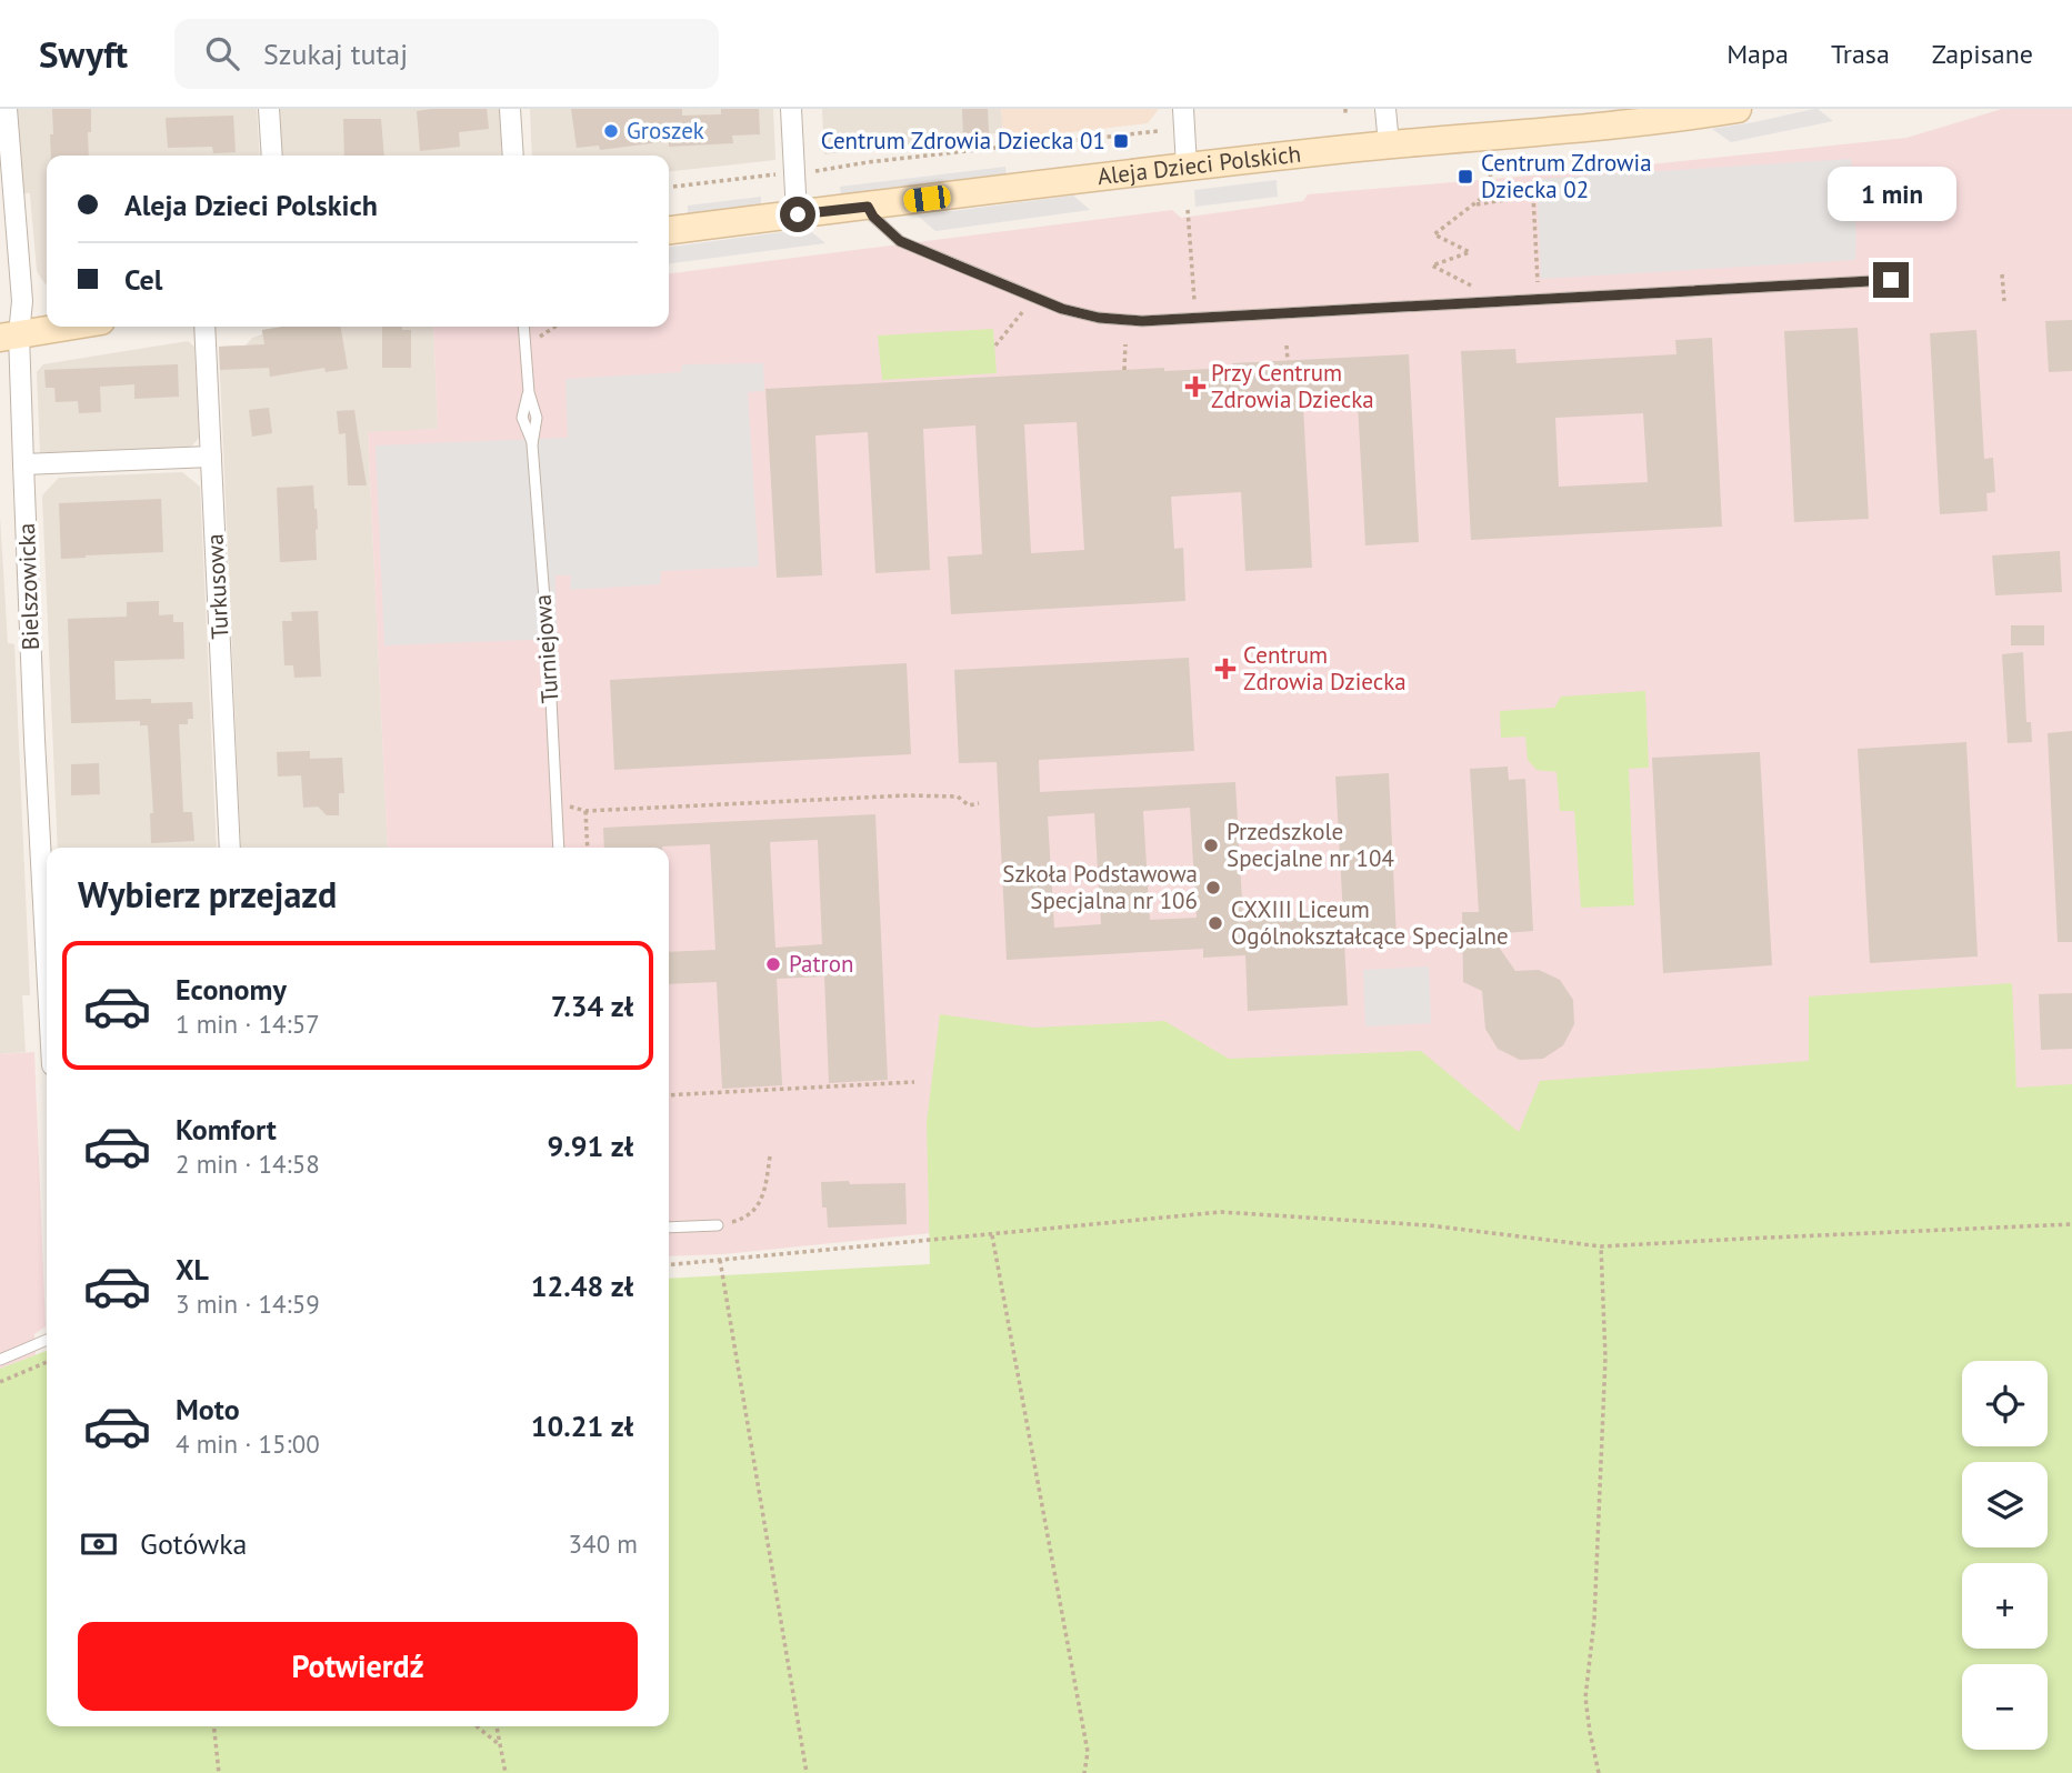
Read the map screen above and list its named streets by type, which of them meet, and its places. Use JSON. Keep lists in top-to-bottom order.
{
  "streets": {
    "street": ["Aleja Dzieci Polskich", "Bielszowicka", "Turkusowa"],
    "lane": ["Turniejowa"]
  },
  "places": {
    "other": [
      "Groszek",
      "Przedszkole Specjalne nr 104",
      "Szkoła Podstawowa Specjalna nr 106",
      "CXXIII Liceum Ogólnokształcące Specjalne",
      "Patron"
    ],
    "transit": ["Centrum Zdrowia Dziecka 01", "Centrum Zdrowia Dziecka 02"],
    "health": ["Przy Centrum Zdrowia Dziecka", "Centrum Zdrowia Dziecka"]
  },
  "page": {
    "header": "Swyft",
    "search": "Szukaj tutaj",
    "nav": ["Mapa", "Trasa", "Zapisane"],
    "banner": ["Aleja Dzieci Polskich", "Cel"],
    "bubble": "1 min",
    "heading": "Wybierz przejazd",
    "list": [
      {
        "name": "Economy",
        "note": "1 min · 14:57",
        "value": "7.34 zł"
      },
      {
        "name": "Komfort",
        "note": "2 min · 14:58",
        "value": "9.91 zł"
      },
      {
        "name": "XL",
        "note": "3 min · 14:59",
        "value": "12.48 zł"
      },
      {
        "name": "Moto",
        "note": "4 min · 15:00",
        "value": "10.21 zł"
      }
    ],
    "map_buttons": ["+", "−"],
    "pay": ["Gotówka", "340 m"],
    "buttons": "Potwierdź"
  }
}
